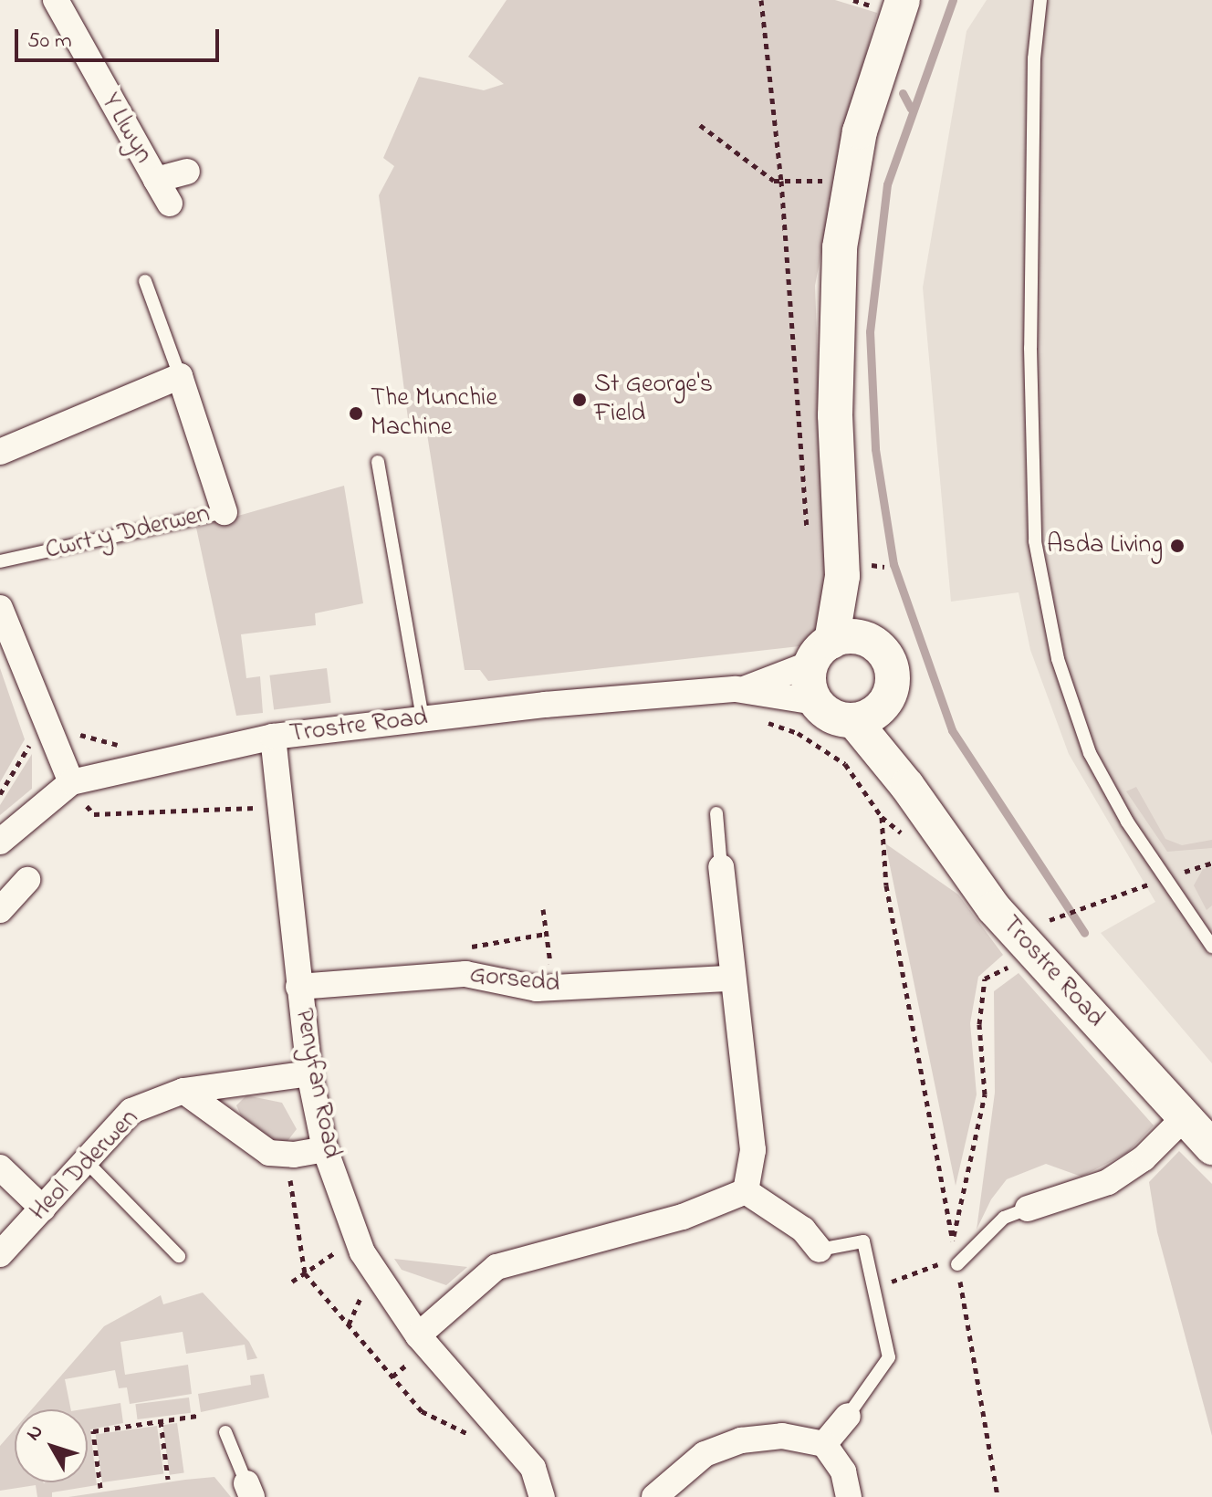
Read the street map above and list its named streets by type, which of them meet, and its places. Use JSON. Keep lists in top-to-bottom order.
{
  "streets": {
    "main road": ["Trostre Road"],
    "street": [
      "Y Llwyn",
      "Cwrt y Dderwen",
      "Gorsedd",
      "Penyfan Road",
      "Heol Dderwen"
    ]
  },
  "crossings": [
    ["Trostre Road", "Penyfan Road"],
    ["Gorsedd", "Penyfan Road"],
    ["Penyfan Road", "Heol Dderwen"]
  ],
  "places": ["St George's Field", "The Munchie Machine", "Asda Living"],
  "scale_bar": "50 m",
  "north": "top left"
}
